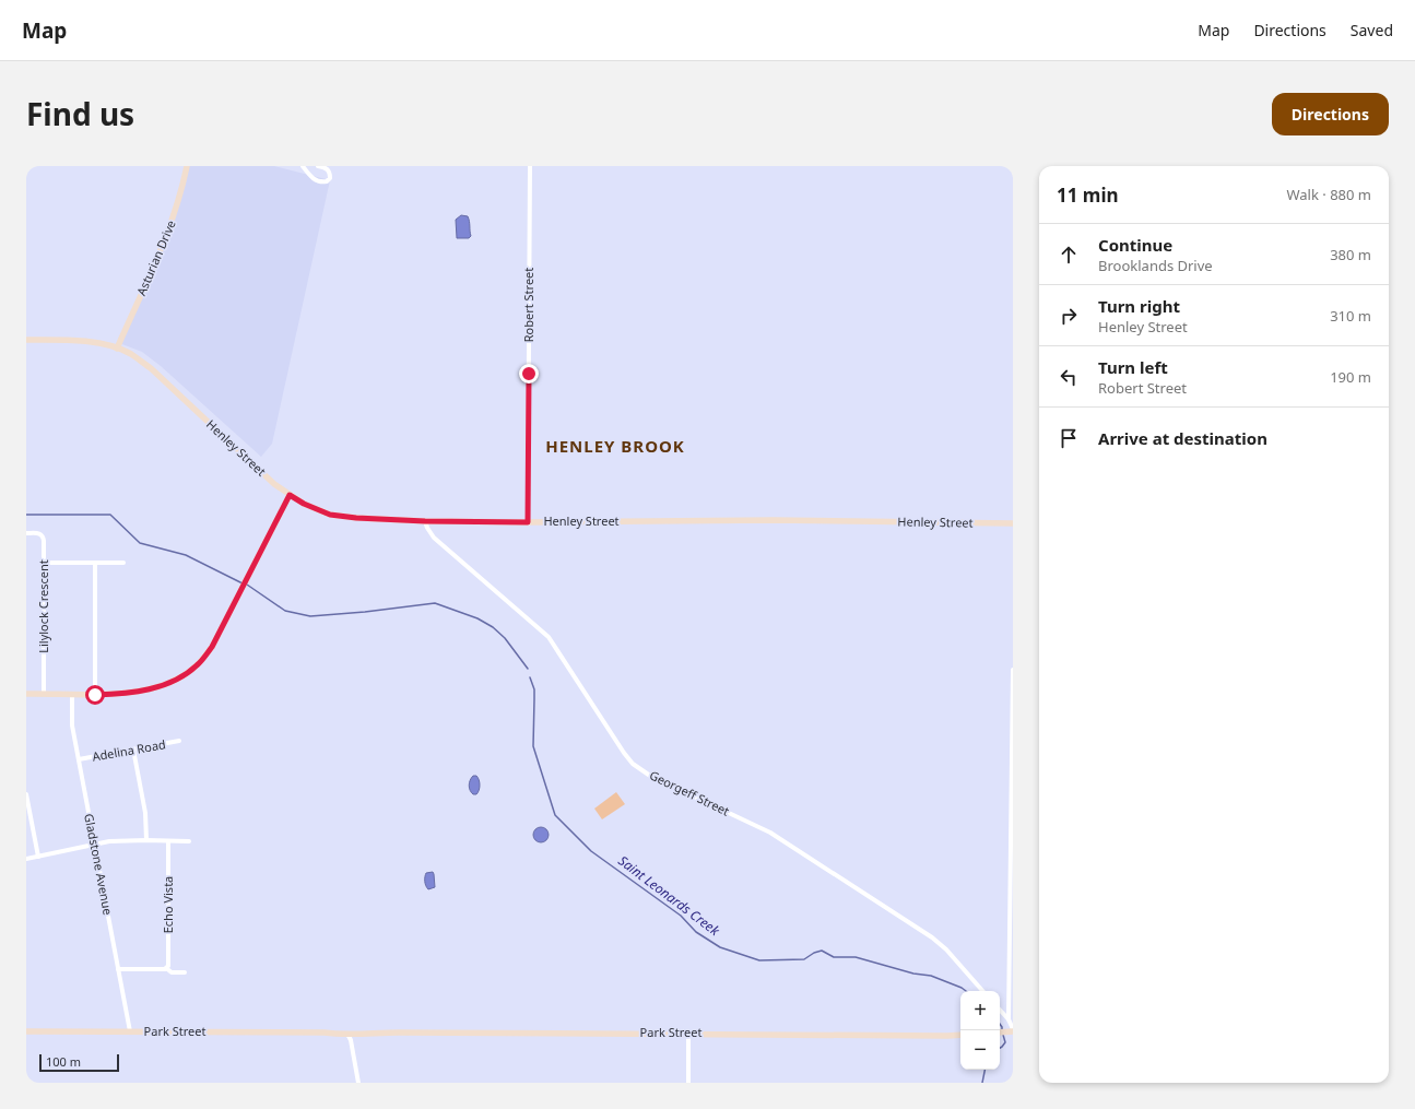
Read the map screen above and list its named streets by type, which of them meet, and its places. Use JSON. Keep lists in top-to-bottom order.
{
  "streets": {
    "street": [
      "Asturian Drive",
      "Robert Street",
      "Henley Street",
      "Lilylock Crescent",
      "Adelina Road",
      "Georgeff Street",
      "Gladstone Avenue",
      "Echo Vista",
      "Park Street"
    ]
  },
  "crossings": [
    ["Asturian Drive", "Henley Street"],
    ["Robert Street", "Henley Street"],
    ["Henley Street", "Georgeff Street"],
    ["Adelina Road", "Gladstone Avenue"],
    ["Gladstone Avenue", "Park Street"]
  ],
  "districts": ["HENLEY BROOK"],
  "water": ["Saint Leonards Creek"],
  "scale_bar": "100 m",
  "page": {
    "header": "Map",
    "nav": ["Map", "Directions", "Saved"],
    "title": "Find us",
    "buttons": "Directions",
    "heading": ["11 min", "Walk · 880 m"],
    "list": [
      ["Continue", "Brooklands Drive", "380 m"],
      ["Turn right", "Henley Street", "310 m"],
      ["Turn left", "Robert Street", "190 m"],
      "Arrive at destination"
    ],
    "map_buttons": ["+", "−"],
    "scale": "100 m"
  }
}
